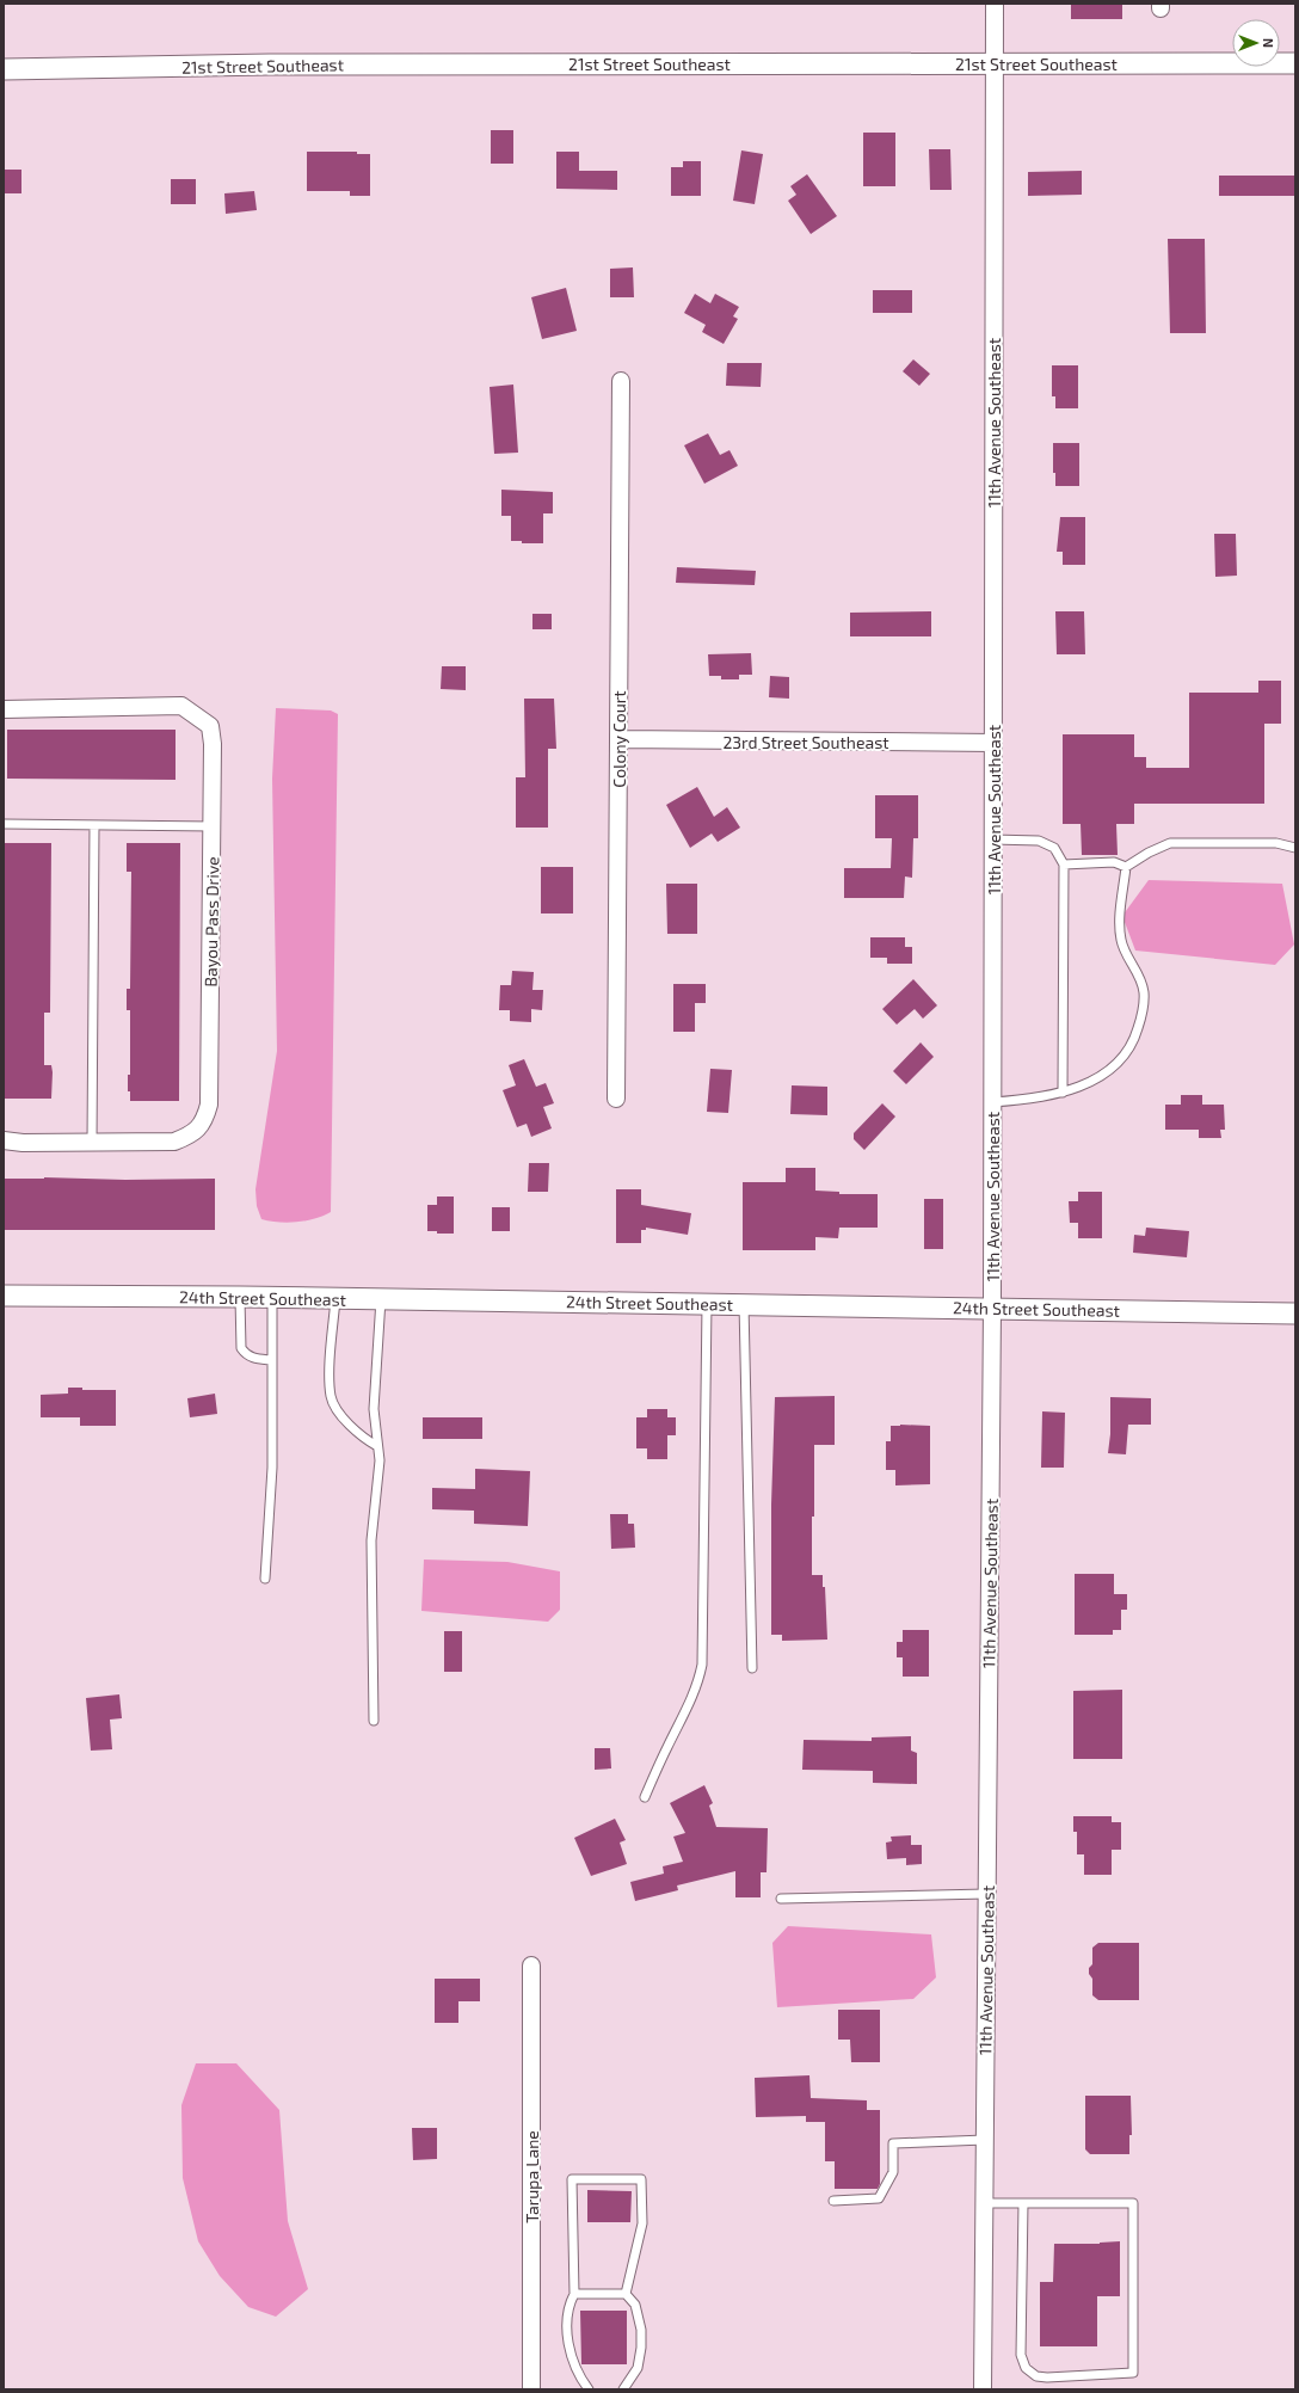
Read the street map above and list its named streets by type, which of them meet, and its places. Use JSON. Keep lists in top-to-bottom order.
{
  "streets": {
    "street": [
      "21st Street Southeast",
      "11th Avenue Southeast",
      "Colony Court",
      "23rd Street Southeast",
      "Bayou Pass Drive",
      "24th Street Southeast",
      "Tarupa Lane"
    ]
  },
  "crossings": [
    ["21st Street Southeast", "11th Avenue Southeast"],
    ["11th Avenue Southeast", "23rd Street Southeast"],
    ["11th Avenue Southeast", "24th Street Southeast"],
    ["Colony Court", "23rd Street Southeast"]
  ],
  "north": "right"
}
